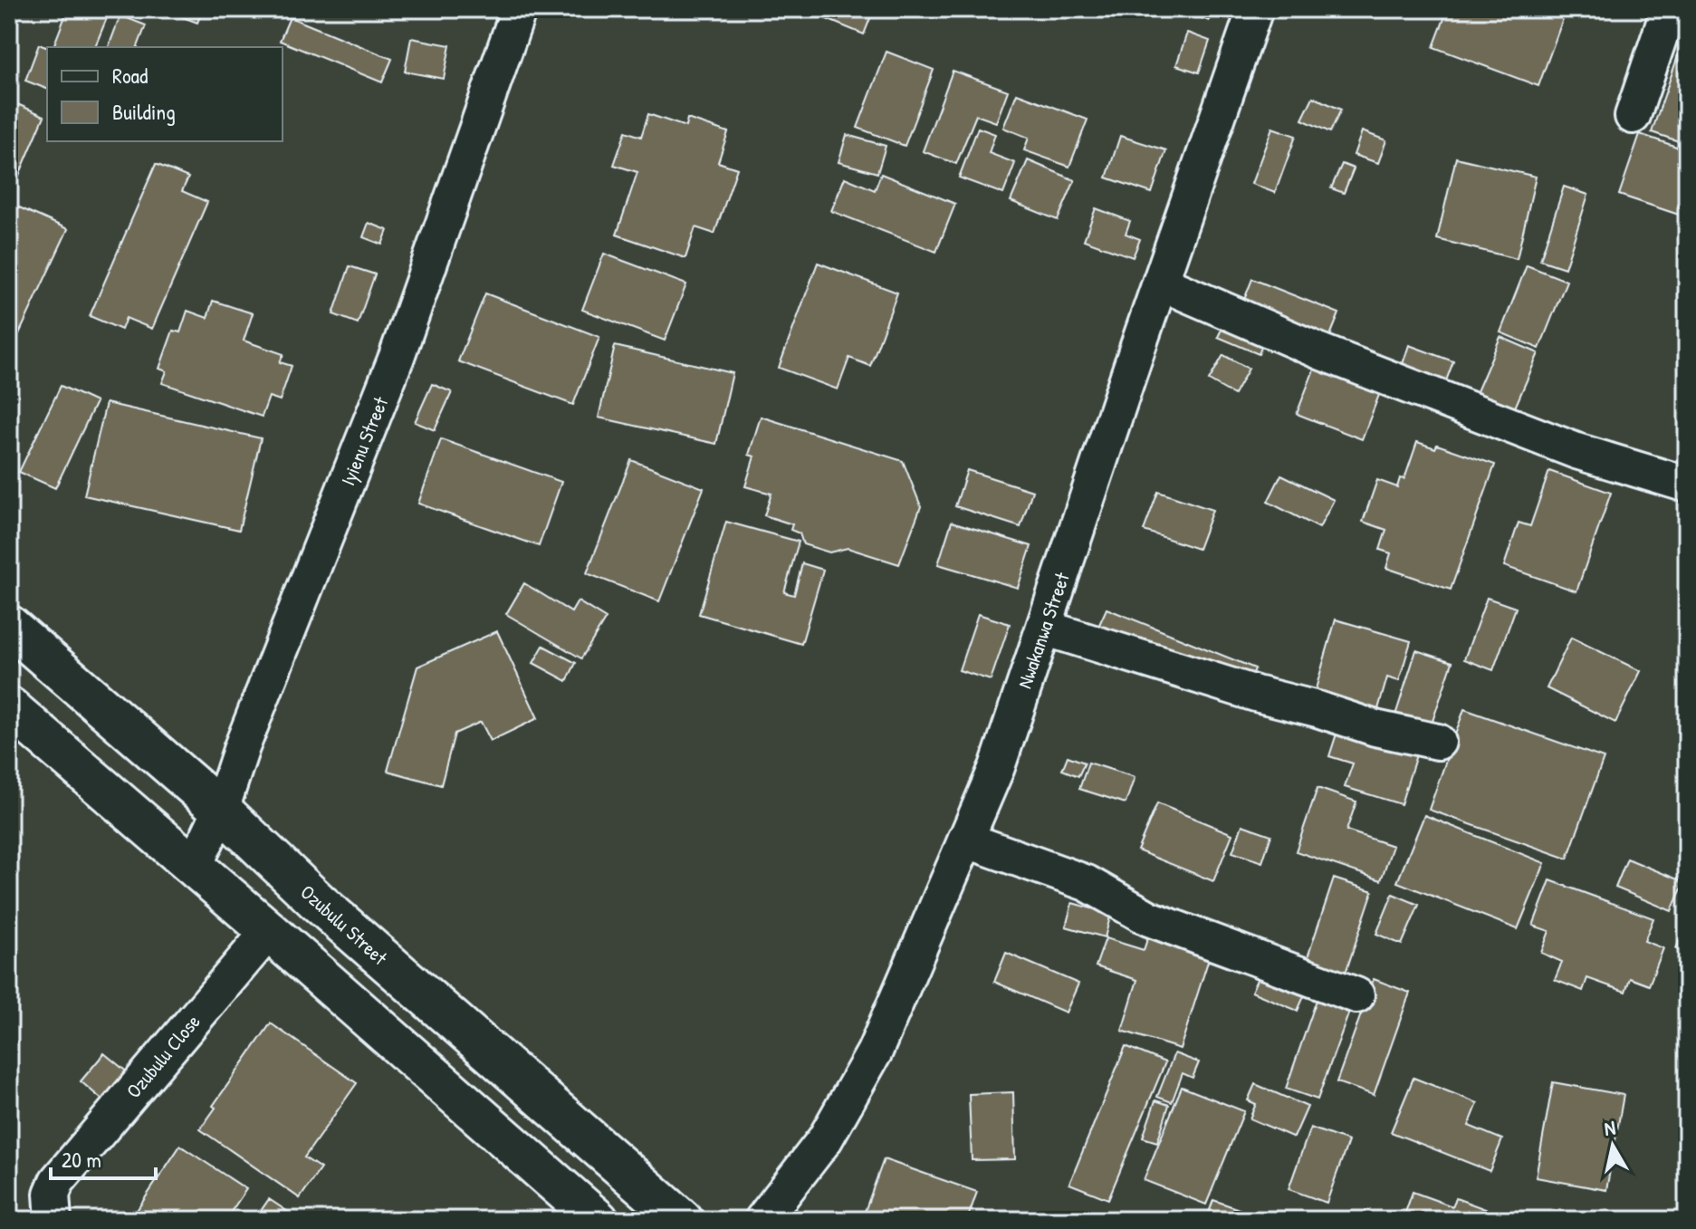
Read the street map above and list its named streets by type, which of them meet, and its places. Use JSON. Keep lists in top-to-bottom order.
{
  "streets": {
    "main road": ["Ozubulu Street"],
    "street": ["Iyienu Street", "Nwakanwa Street", "Ozubulu Close"]
  },
  "crossings": [
    ["Iyienu Street", "Ozubulu Street"]
  ],
  "legend": ["Road", "Building"],
  "scale_bar": "20 m",
  "north": "top"
}
